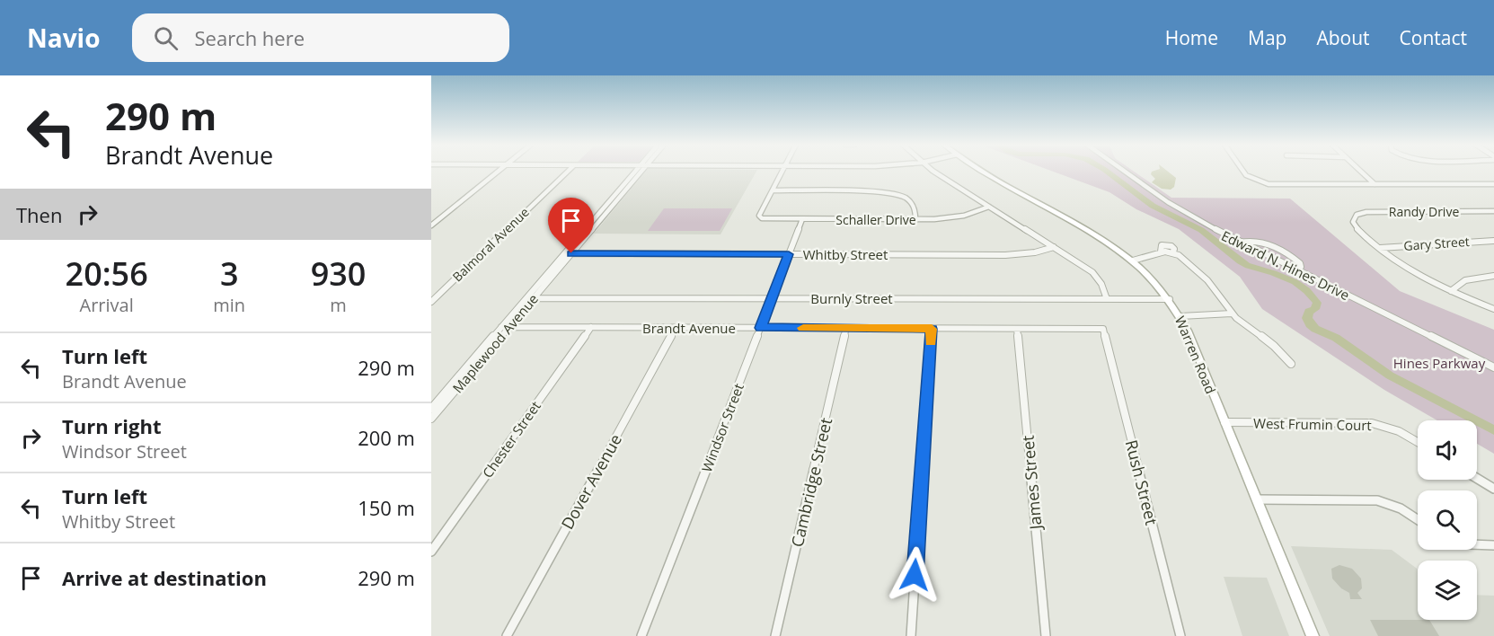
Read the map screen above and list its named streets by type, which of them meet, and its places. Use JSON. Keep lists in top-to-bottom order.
{
  "streets": {
    "main road": ["Warren Road"],
    "street": [
      "Randy Drive",
      "Schaller Drive",
      "Gary Street",
      "Balmoral Avenue",
      "Whitby Street",
      "Edward N. Hines Drive",
      "Burnly Street",
      "Brandt Avenue",
      "Maplewood Avenue",
      "West Frumin Court",
      "Windsor Street",
      "Chester Street",
      "Dover Avenue",
      "Cambridge Street",
      "James Street",
      "Rush Street"
    ]
  },
  "crossings": [
    ["Randy Drive", "Gary Street"],
    ["Schaller Drive", "Windsor Street"],
    ["Whitby Street", "Maplewood Avenue"],
    ["Whitby Street", "Windsor Street"],
    ["Burnly Street", "Maplewood Avenue"],
    ["Burnly Street", "Warren Road"],
    ["Burnly Street", "Windsor Street"],
    ["Brandt Avenue", "Maplewood Avenue"],
    ["Brandt Avenue", "Windsor Street"],
    ["Brandt Avenue", "Chester Street"],
    ["Brandt Avenue", "Dover Avenue"],
    ["Brandt Avenue", "Cambridge Street"],
    ["Brandt Avenue", "James Street"],
    ["Brandt Avenue", "Rush Street"],
    ["Warren Road", "West Frumin Court"]
  ],
  "parks": ["Hines Parkway"],
  "page": {
    "header": "Navio",
    "search": "Search here",
    "nav": [
      "Home",
      "Map",
      "About",
      "Contact"
    ],
    "turn": ["290 m", "Brandt Avenue"],
    "then": "Then",
    "eta": [
      "20:56",
      "Arrival",
      "3",
      "min",
      "930",
      "m"
    ],
    "list": [
      {
        "name": "Turn left",
        "note": "Brandt Avenue",
        "value": "290 m"
      },
      {
        "name": "Turn right",
        "note": "Windsor Street",
        "value": "200 m"
      },
      {
        "name": "Turn left",
        "note": "Whitby Street",
        "value": "150 m"
      },
      {
        "name": "Arrive at destination",
        "value": "290 m"
      }
    ]
  }
}
